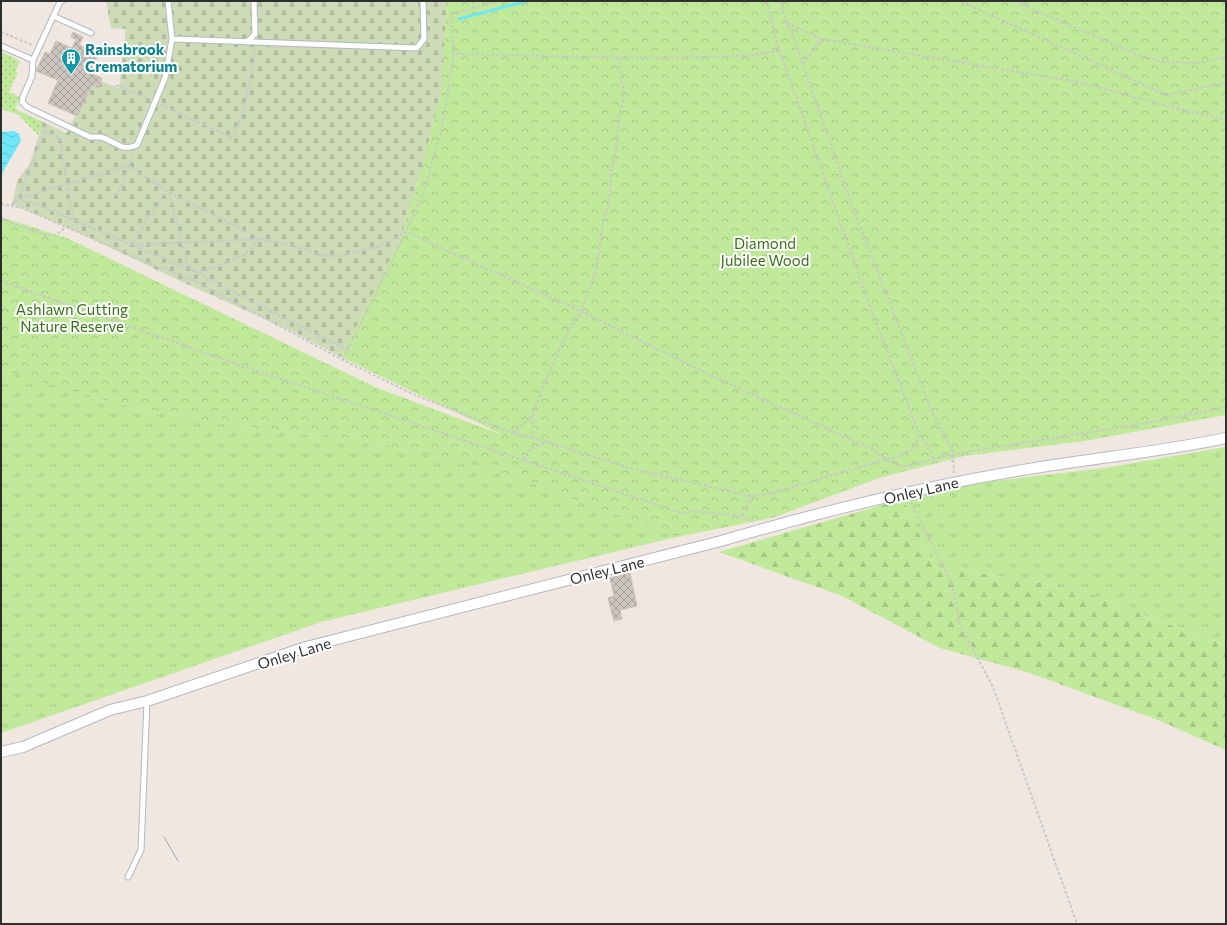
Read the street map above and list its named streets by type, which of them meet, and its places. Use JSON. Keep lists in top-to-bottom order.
{
  "streets": {
    "street": ["Onley Lane"]
  },
  "parks": ["Diamond Jubilee Wood", "Ashlawn Cutting Nature Reserve"],
  "places": {
    "building": ["Rainsbrook Crematorium"]
  }
}
